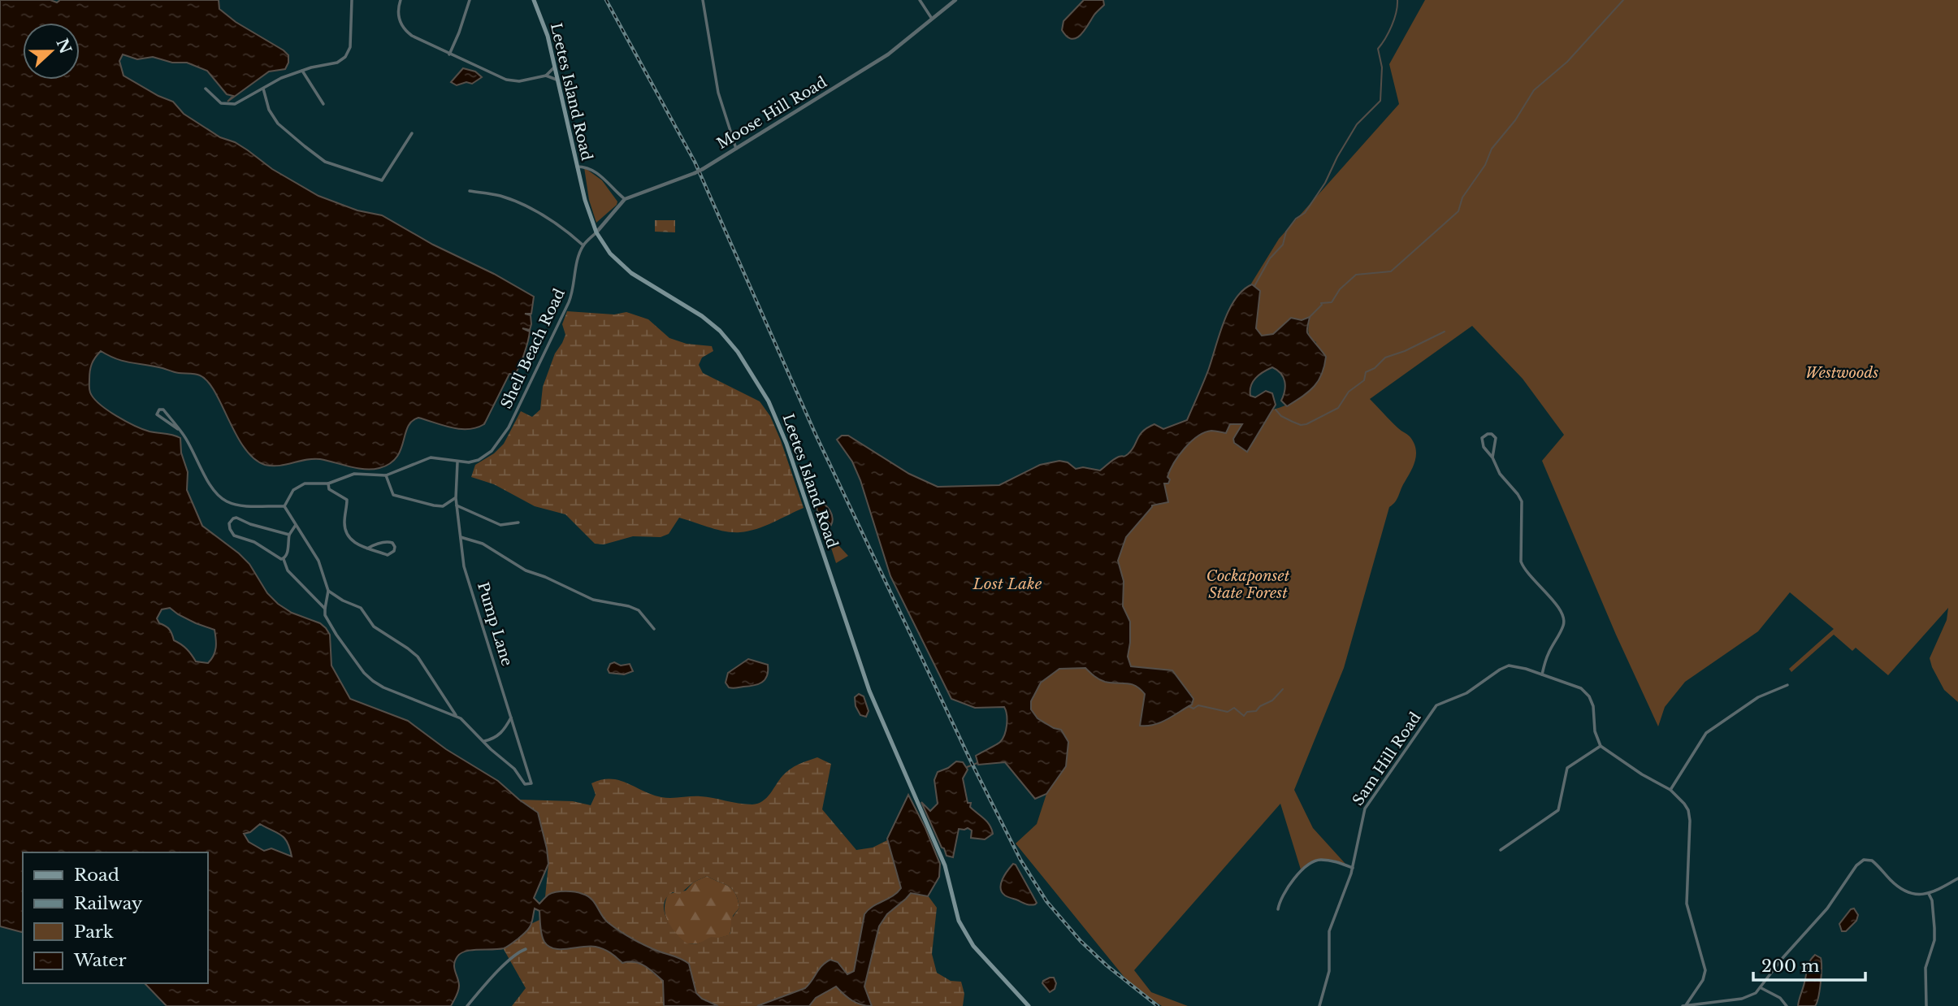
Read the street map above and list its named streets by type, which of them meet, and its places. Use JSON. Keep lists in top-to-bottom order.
{
  "streets": {
    "main road": ["Leetes Island Road"],
    "street": [
      "Moose Hill Road",
      "Shell Beach Road",
      "Pump Lane",
      "Sam Hill Road"
    ]
  },
  "crossings": [
    ["Shell Beach Road", "Pump Lane"]
  ],
  "water": ["Lost Lake"],
  "parks": ["Westwoods", "Cockaponset State Forest"],
  "legend": [
    "Road",
    "Railway",
    "Park",
    "Water"
  ],
  "scale_bar": "200 m",
  "north": "right"
}
